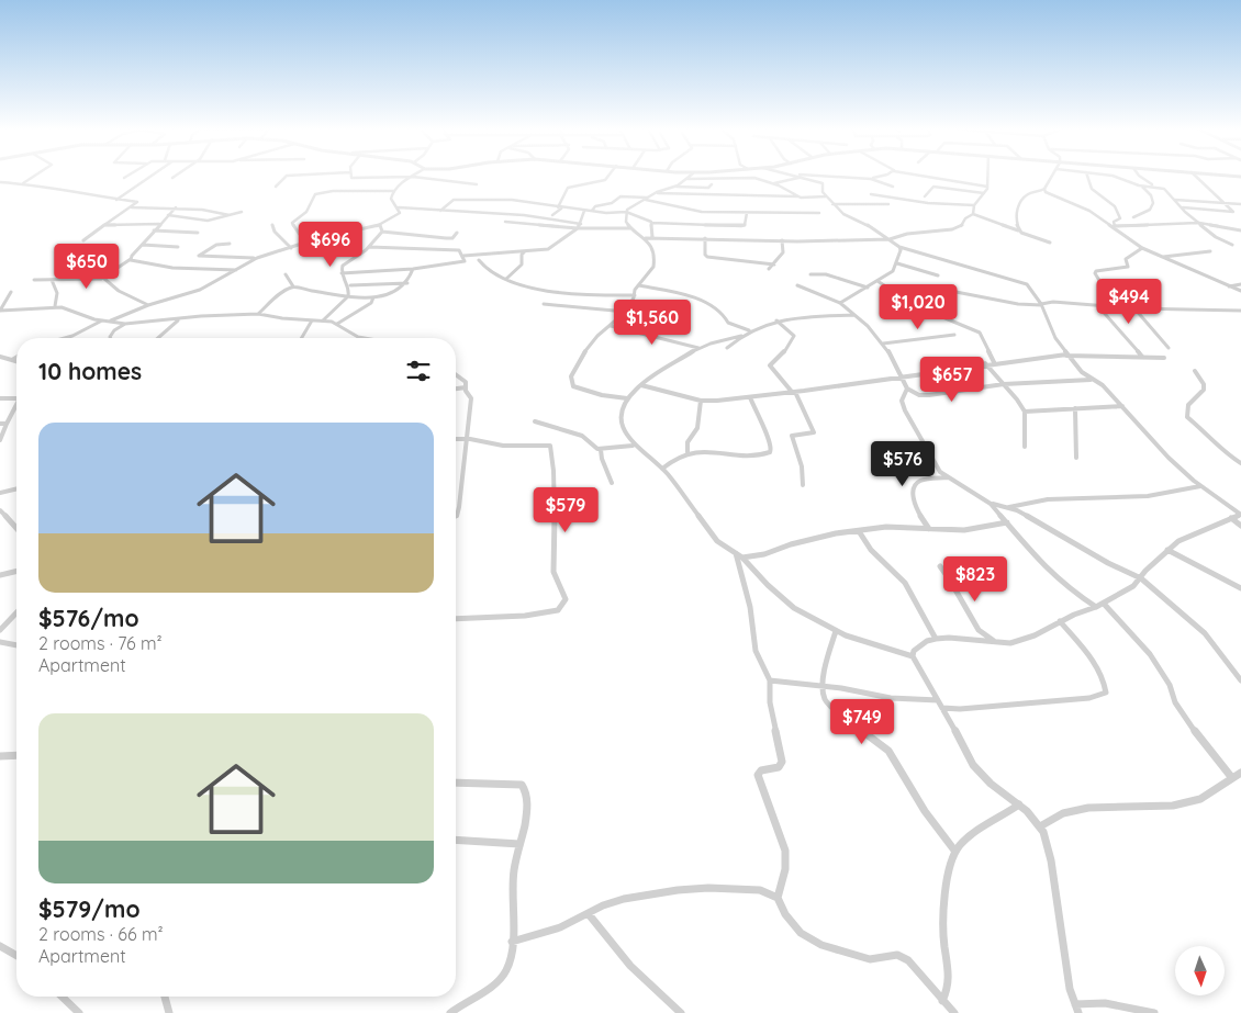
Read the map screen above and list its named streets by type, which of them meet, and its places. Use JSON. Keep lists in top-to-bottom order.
{
  "north": "bottom",
  "page": {
    "price": [
      "$696",
      "$650",
      "$494",
      "$1,020",
      "$1,560",
      "$657",
      "$576",
      "$579",
      "$823",
      "$749"
    ],
    "heading": "10 homes",
    "list": [
      {
        "name": "$576/mo",
        "note": "2 rooms · 76 m² · Apartment"
      },
      {
        "name": "$579/mo",
        "note": "2 rooms · 66 m² · Apartment"
      }
    ]
  }
}
